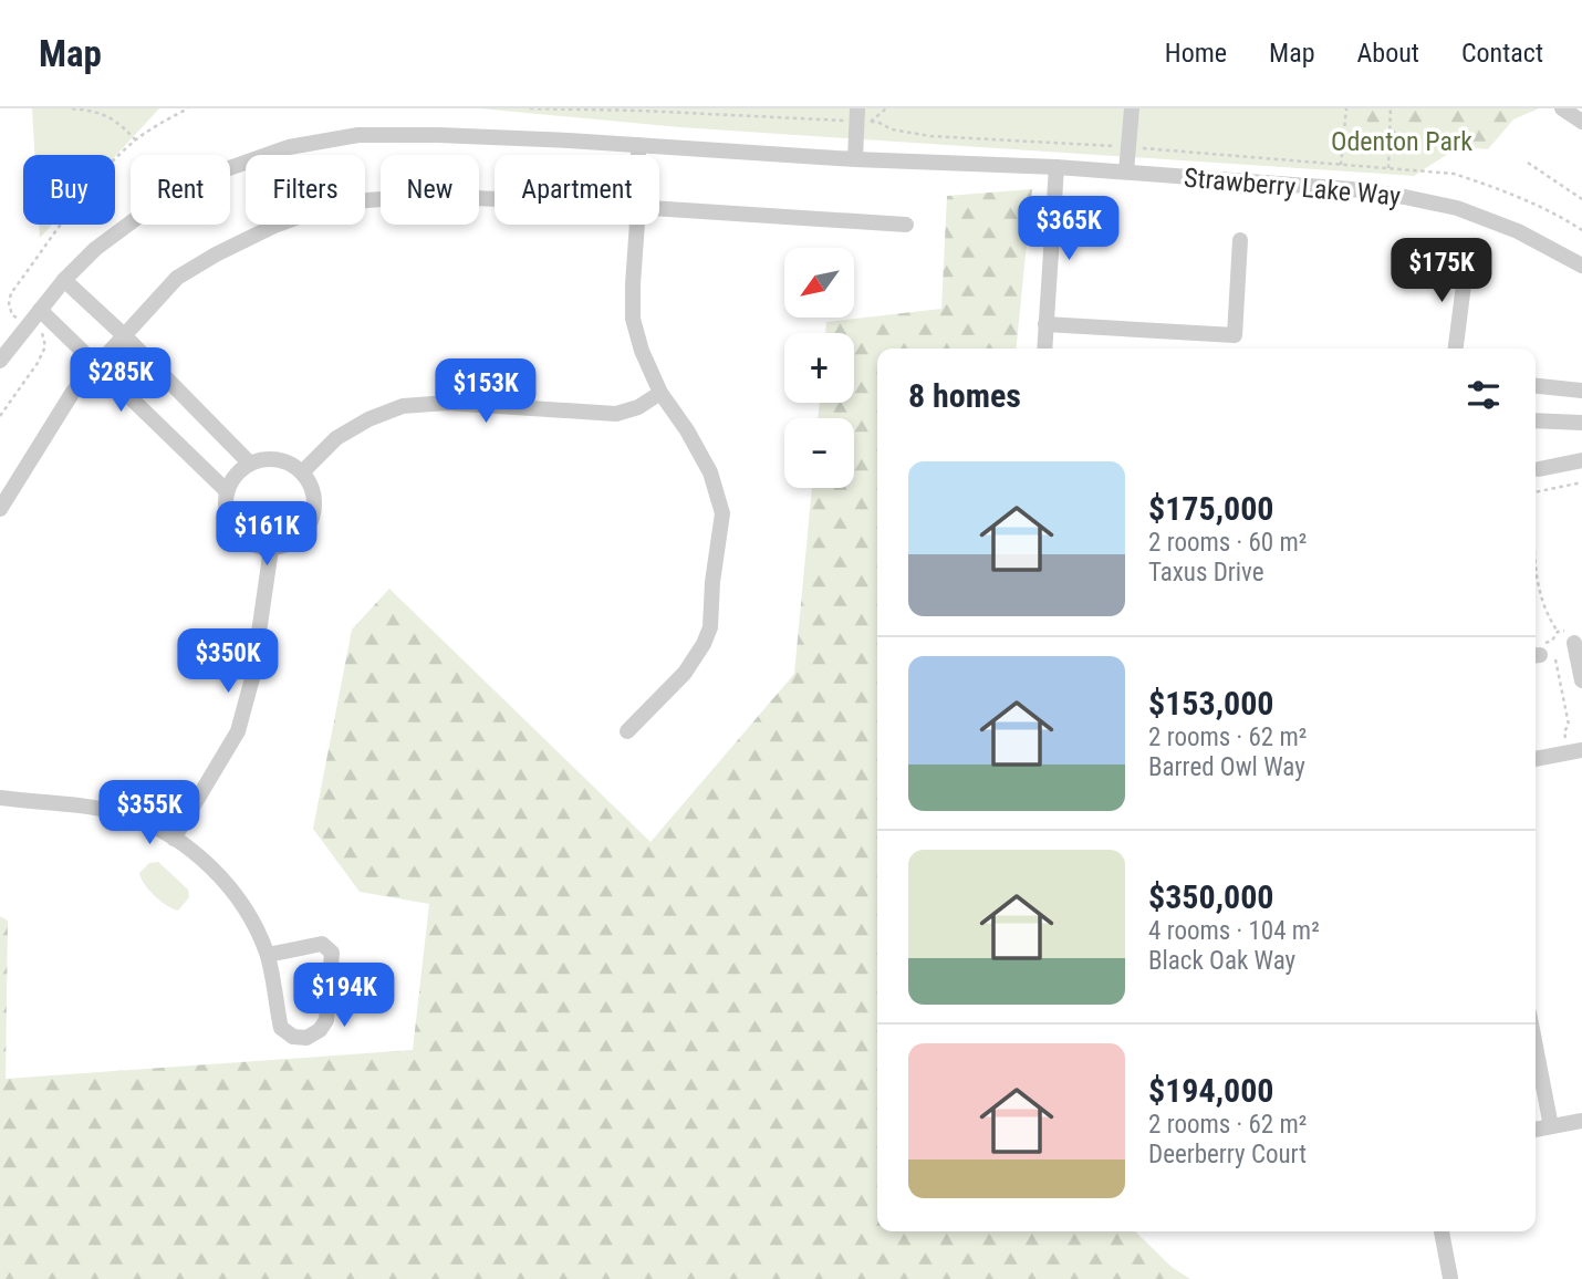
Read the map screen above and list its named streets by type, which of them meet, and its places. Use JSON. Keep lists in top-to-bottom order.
{
  "streets": {
    "street": ["Strawberry Lake Way"]
  },
  "parks": ["Odenton Park"],
  "north": "bottom left",
  "page": {
    "header": "Map",
    "nav": [
      "Home",
      "Map",
      "About",
      "Contact"
    ],
    "chip": [
      "Buy",
      "Rent",
      "Filters",
      "New",
      "Apartment"
    ],
    "price": [
      "$365K",
      "$175K",
      "$285K",
      "$153K",
      "$161K",
      "$350K",
      "$355K",
      "$194K"
    ],
    "map_buttons": ["+", "−"],
    "heading": "8 homes",
    "list": [
      {
        "name": "$175,000",
        "note": "2 rooms · 60 m² · Taxus Drive"
      },
      {
        "name": "$153,000",
        "note": "2 rooms · 62 m² · Barred Owl Way"
      },
      {
        "name": "$350,000",
        "note": "4 rooms · 104 m² · Black Oak Way"
      },
      {
        "name": "$194,000",
        "note": "2 rooms · 62 m² · Deerberry Court"
      }
    ]
  }
}
